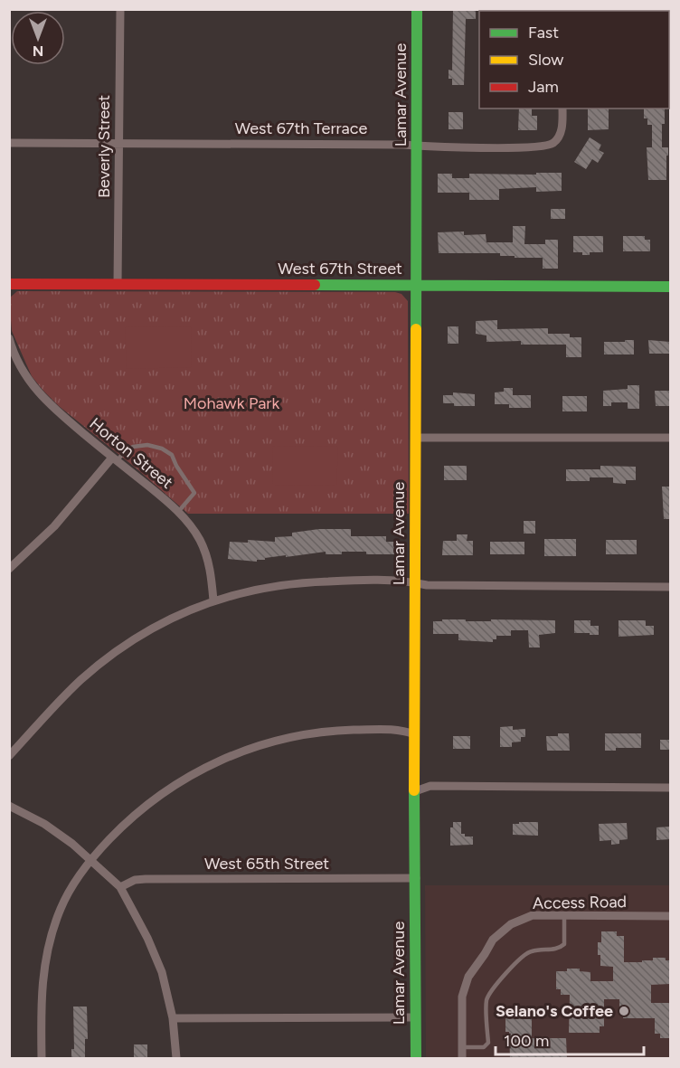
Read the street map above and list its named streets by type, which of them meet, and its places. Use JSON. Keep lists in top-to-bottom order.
{
  "streets": {
    "street": [
      "Lamar Avenue",
      "West 67th Terrace",
      "Beverly Street",
      "West 67th Street",
      "Horton Street",
      "West 65th Street",
      "Access Road"
    ]
  },
  "crossings": [
    ["Lamar Avenue", "West 67th Terrace"],
    ["Lamar Avenue", "West 67th Street"],
    ["Lamar Avenue", "West 65th Street"],
    ["West 67th Terrace", "Beverly Street"],
    ["Beverly Street", "West 67th Street"]
  ],
  "parks": ["Mohawk Park"],
  "places": ["Selano's Coffee"],
  "legend": ["Fast", "Slow", "Jam"],
  "scale_bar": "100 m",
  "north": "bottom"
}
